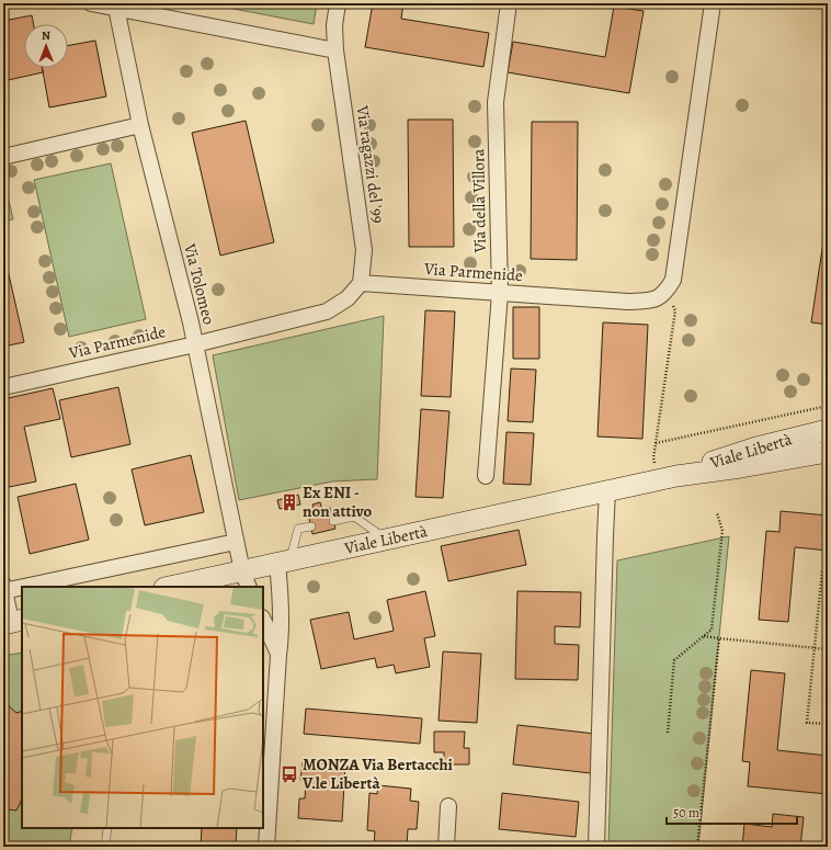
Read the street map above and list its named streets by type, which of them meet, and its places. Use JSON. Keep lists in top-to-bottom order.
{
  "streets": {
    "main road": ["Viale Libertà"],
    "street": [
      "Via ragazzi del '99",
      "Via della Villora",
      "Via Parmenide",
      "Via Tolomeo"
    ]
  },
  "crossings": [
    ["Via ragazzi del '99", "Via Parmenide"],
    ["Via della Villora", "Via Parmenide"],
    ["Via Parmenide", "Via Tolomeo"],
    ["Via Tolomeo", "Viale Libertà"]
  ],
  "places": {
    "building": ["Ex ENI - non attivo"],
    "bus stop": ["MONZA Via Bertacchi V.le Libertà"]
  },
  "scale_bar": "50 m",
  "north": "top"
}
